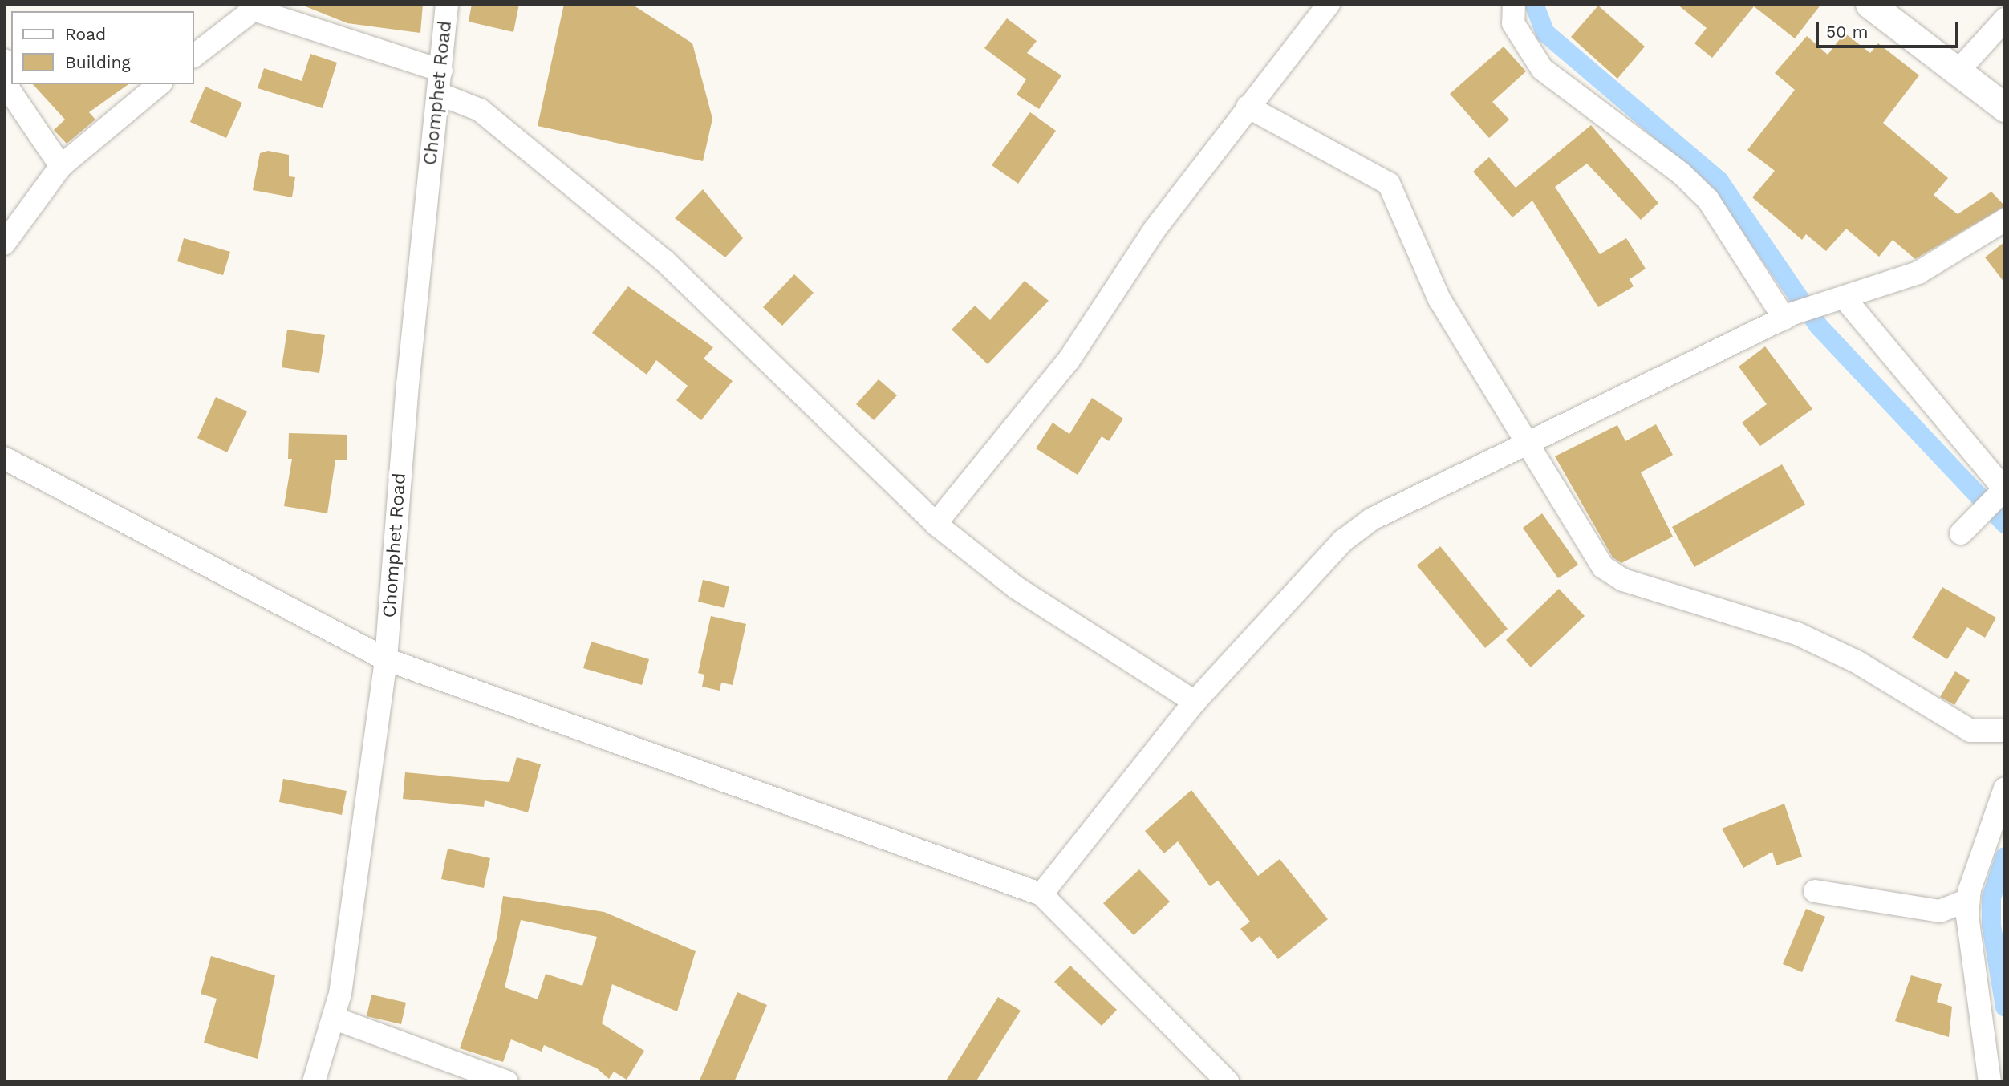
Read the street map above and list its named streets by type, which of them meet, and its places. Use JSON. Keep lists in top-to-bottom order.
{
  "streets": {
    "street": ["Chomphet Road"]
  },
  "legend": ["Road", "Building"],
  "scale_bar": "50 m"
}
